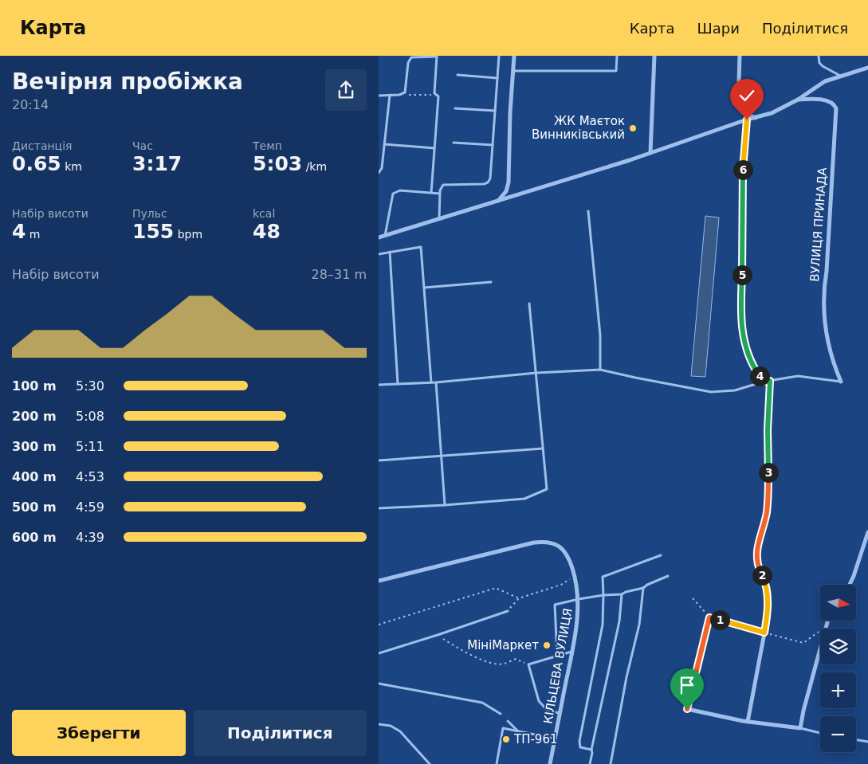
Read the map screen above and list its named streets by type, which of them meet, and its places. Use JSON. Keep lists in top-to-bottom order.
{
  "streets": {
    "street": ["ВУЛИЦЯ ПРИНАДА", "КІЛЬЦЕВА ВУЛИЦЯ"]
  },
  "places": ["ЖК Маєток Винниківський", "МініМаркет", "ТП-961"],
  "north": "right",
  "page": {
    "header": "Карта",
    "nav": ["Карта", "Шари", "Поділитися"],
    "heading": ["Вечірня пробіжка", "20:14"],
    "stats": [
      ["Дистанція", "0.65 km"],
      ["Час", "3:17"],
      ["Темп", "5:03 /km"],
      ["Набір висоти", "4 m"],
      ["Пульс", "155 bpm"],
      ["kcal", "48"]
    ],
    "pins": [
      "6",
      "5",
      "4",
      "3",
      "2",
      "1"
    ],
    "chart": ["Набір висоти", "28–31 m"],
    "list": [
      {
        "name": "100 m",
        "note": "5:30"
      },
      {
        "name": "200 m",
        "note": "5:08"
      },
      {
        "name": "300 m",
        "note": "5:11"
      },
      {
        "name": "400 m",
        "note": "4:53"
      },
      {
        "name": "500 m",
        "note": "4:59"
      },
      {
        "name": "600 m",
        "note": "4:39"
      }
    ],
    "map_buttons": ["+", "−"],
    "buttons": ["Зберегти", "Поділитися"]
  }
}
